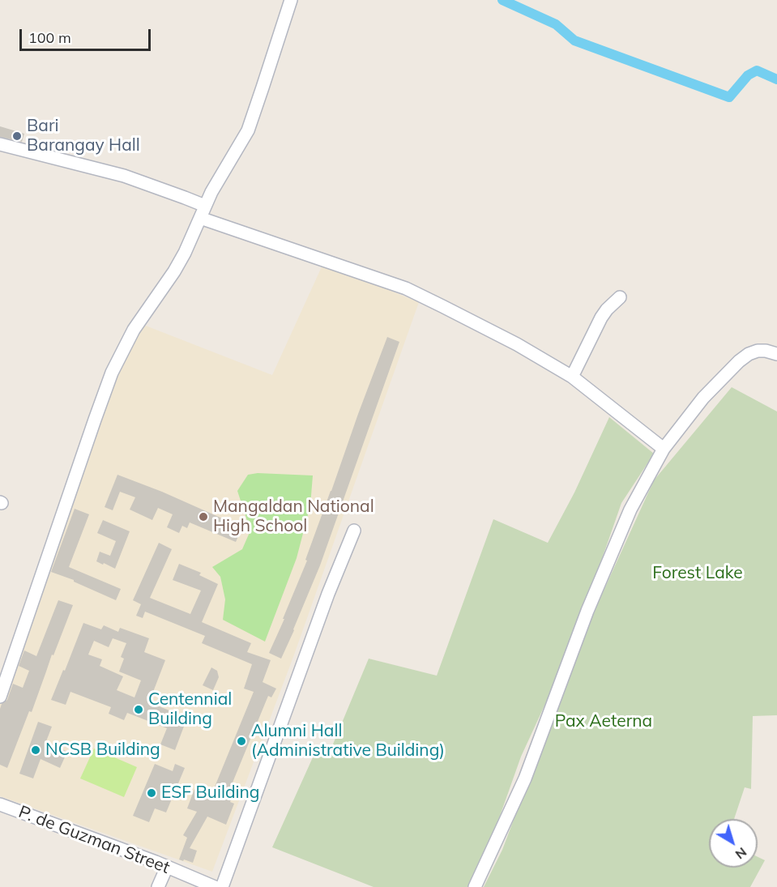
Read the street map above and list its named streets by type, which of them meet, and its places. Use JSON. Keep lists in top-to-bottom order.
{
  "streets": {
    "street": ["P. de Guzman Street"]
  },
  "parks": ["Forest Lake", "Pax Aeterna"],
  "places": [
    "Bari Barangay Hall",
    "Mangaldan National High School",
    "Centennial Building",
    "Alumni Hall (Administrative Building)",
    "NCSB Building",
    "ESF Building"
  ],
  "scale_bar": "100 m",
  "north": "bottom right"
}
